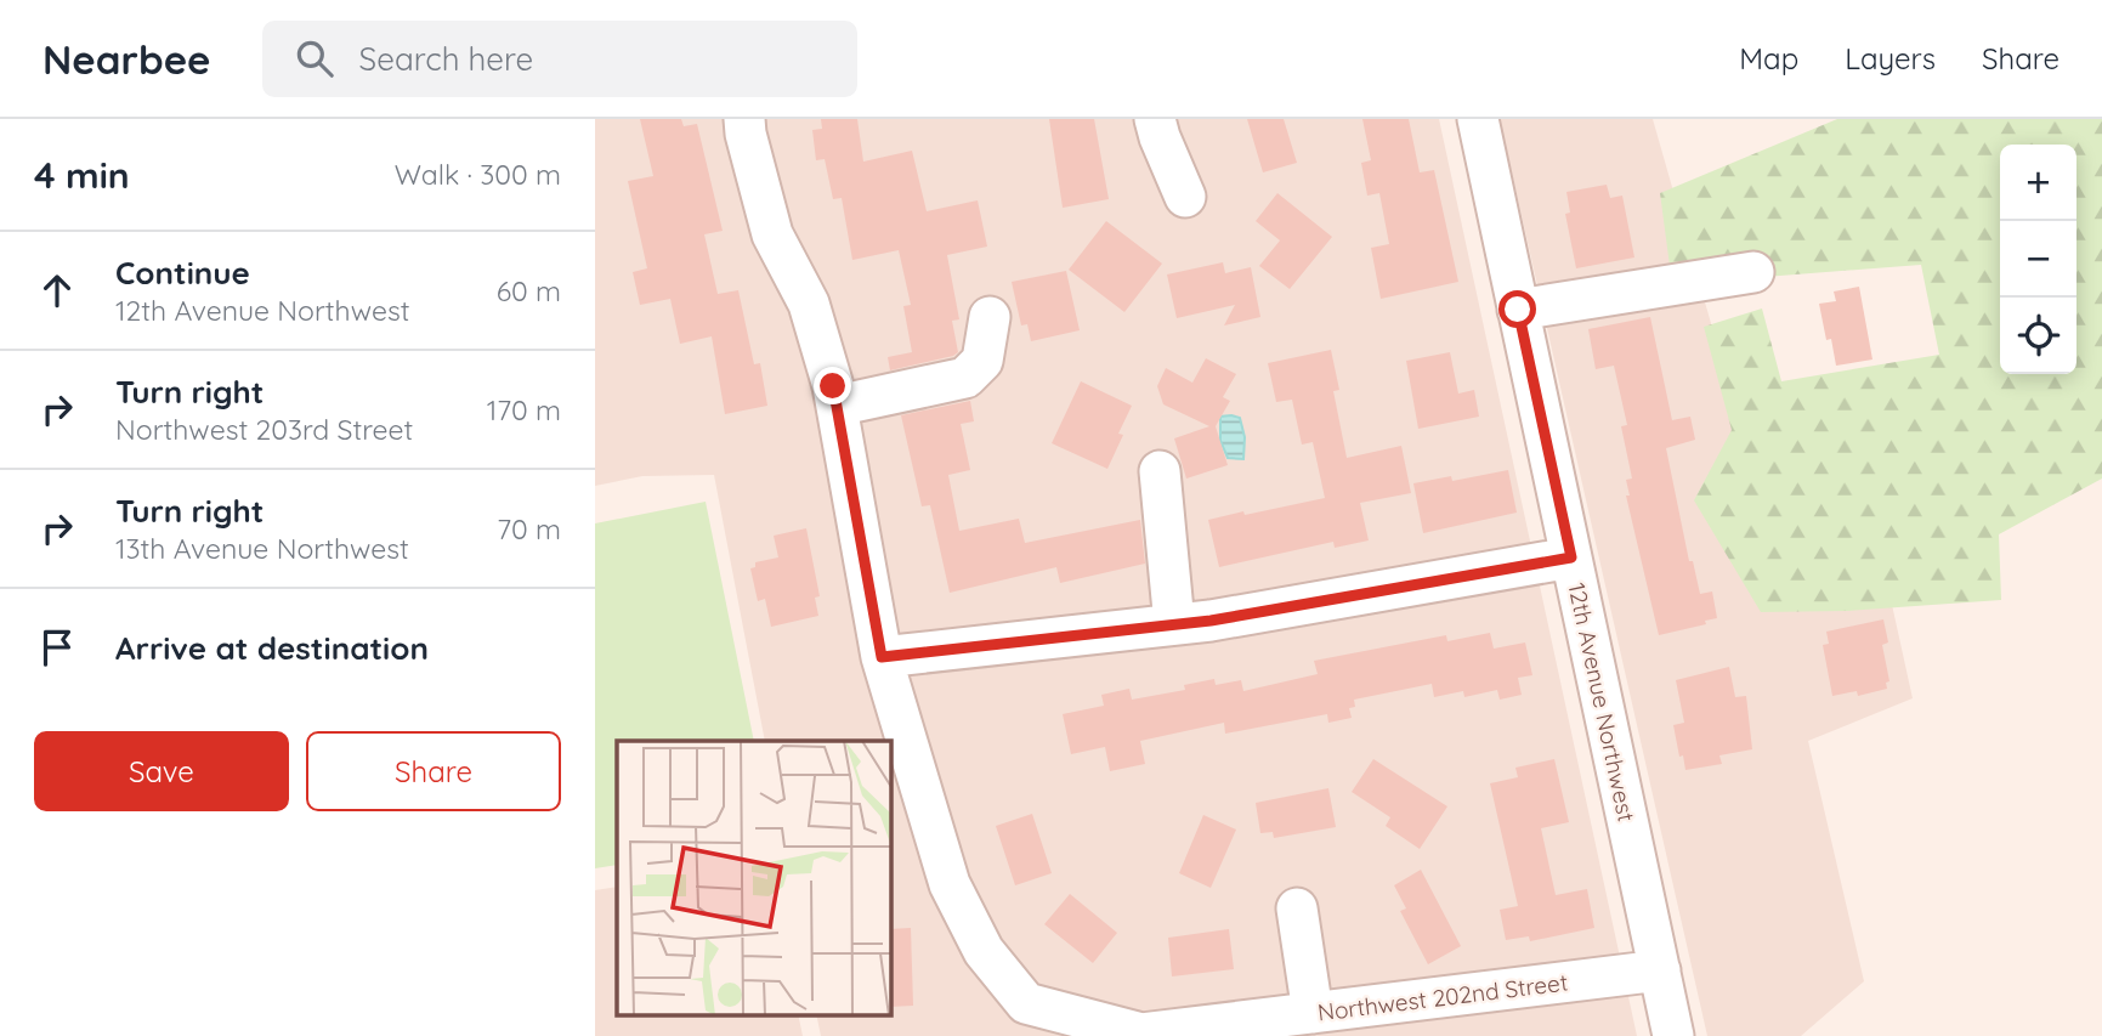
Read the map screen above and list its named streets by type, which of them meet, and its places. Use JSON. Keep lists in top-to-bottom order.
{
  "streets": {
    "street": ["12th Avenue Northwest", "Northwest 202nd Street"]
  },
  "crossings": [
    ["12th Avenue Northwest", "Northwest 202nd Street"]
  ],
  "page": {
    "header": "Nearbee",
    "search": "Search here",
    "nav": ["Map", "Layers", "Share"],
    "heading": ["4 min", "Walk · 300 m"],
    "map_buttons": ["+", "−"],
    "list": [
      ["Continue", "12th Avenue Northwest", "60 m"],
      ["Turn right", "Northwest 203rd Street", "170 m"],
      ["Turn right", "13th Avenue Northwest", "70 m"],
      "Arrive at destination"
    ],
    "buttons": ["Save", "Share"]
  }
}
